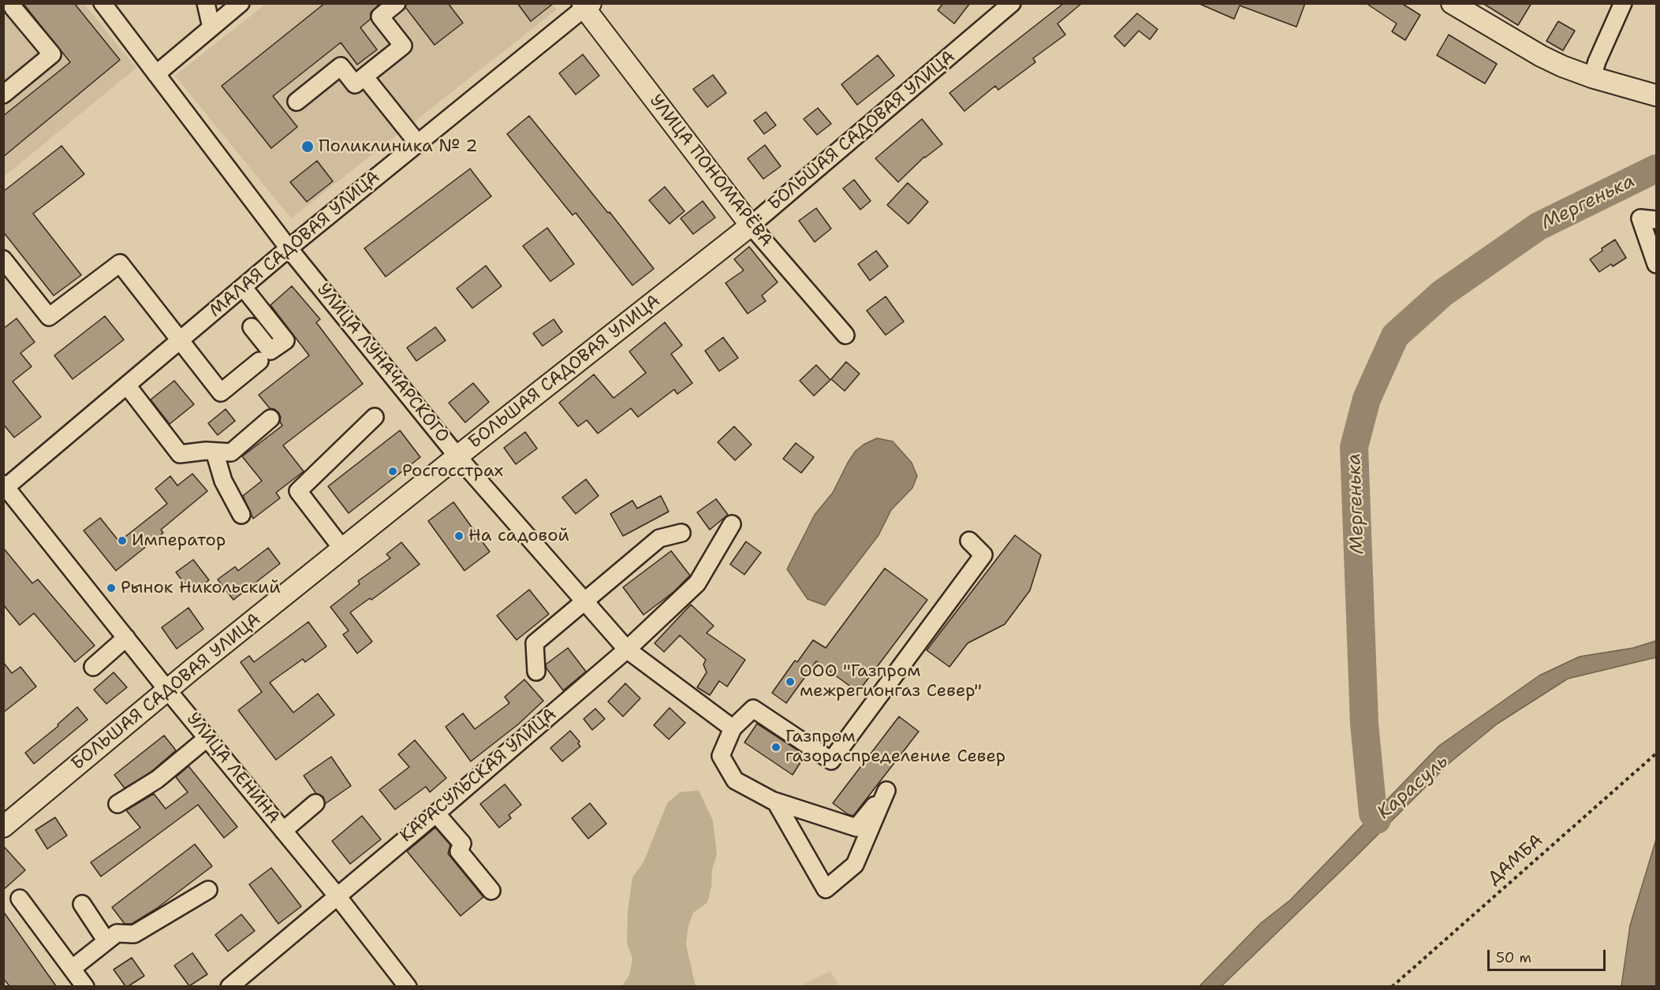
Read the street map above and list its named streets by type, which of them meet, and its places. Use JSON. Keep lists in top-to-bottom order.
{
  "streets": {
    "main road": ["БОЛЬШАЯ САДОВАЯ УЛИЦА", "УЛИЦА ПОНОМАРЁВА"],
    "street": [
      "МАЛАЯ САДОВАЯ УЛИЦА",
      "УЛИЦА ЛУНАЧАРСКОГО",
      "УЛИЦА ЛЕНИНА",
      "КАРАСУЛЬСКАЯ УЛИЦА"
    ],
    "path": ["ДАМБА"]
  },
  "crossings": [
    ["БОЛЬШАЯ САДОВАЯ УЛИЦА", "УЛИЦА ПОНОМАРЁВА"],
    ["БОЛЬШАЯ САДОВАЯ УЛИЦА", "УЛИЦА ЛУНАЧАРСКОГО"],
    ["БОЛЬШАЯ САДОВАЯ УЛИЦА", "УЛИЦА ЛЕНИНА"],
    ["УЛИЦА ПОНОМАРЁВА", "МАЛАЯ САДОВАЯ УЛИЦА"],
    ["МАЛАЯ САДОВАЯ УЛИЦА", "УЛИЦА ЛУНАЧАРСКОГО"],
    ["МАЛАЯ САДОВАЯ УЛИЦА", "УЛИЦА ЛЕНИНА"],
    ["УЛИЦА ЛУНАЧАРСКОГО", "КАРАСУЛЬСКАЯ УЛИЦА"],
    ["УЛИЦА ЛЕНИНА", "КАРАСУЛЬСКАЯ УЛИЦА"]
  ],
  "water": ["Мергенька", "Карасуль"],
  "places": [
    "Поликлиника № 2",
    "Росгосстрах",
    "На садовой",
    "Император",
    "Рынок Никольский",
    "ООО \"Газпром межрегионгаз Север\"",
    "Газпром газораспределение Север"
  ],
  "scale_bar": "50 m"
}
